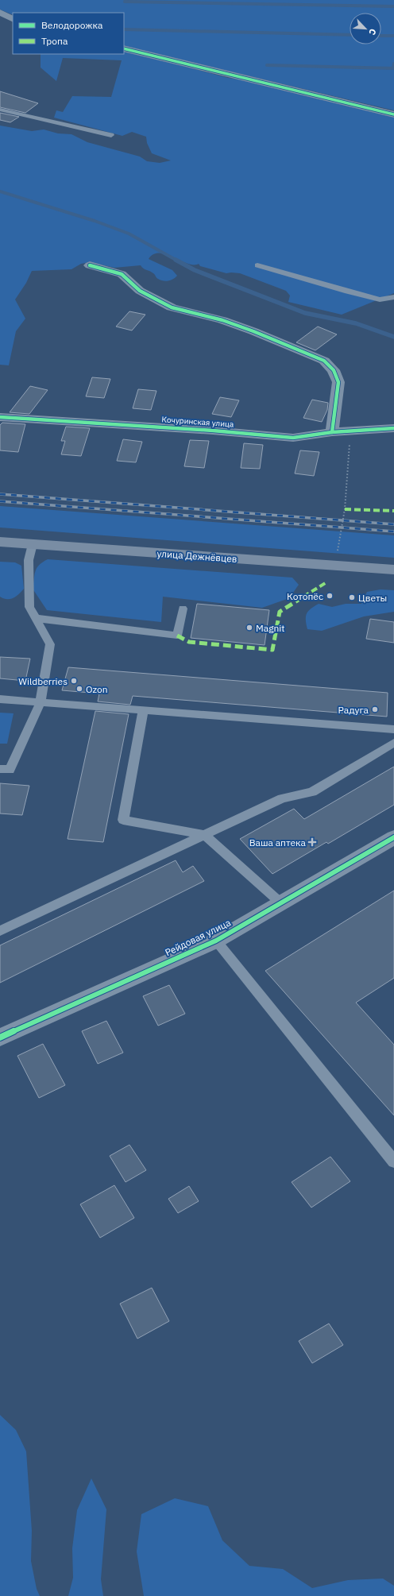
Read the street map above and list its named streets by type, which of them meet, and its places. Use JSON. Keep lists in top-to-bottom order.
{
  "streets": {
    "main road": ["улица Дежнёвцев"],
    "street": ["Кочуринская улица", "Рейдовая улица"]
  },
  "places": {
    "other": [
      "Котопёс",
      "Цветы",
      "Magnit",
      "Wildberries",
      "Ozon",
      "Радуга"
    ],
    "health": ["Ваша аптека"]
  },
  "legend": ["Велодорожка", "Тропа"],
  "north": "bottom right"
}
